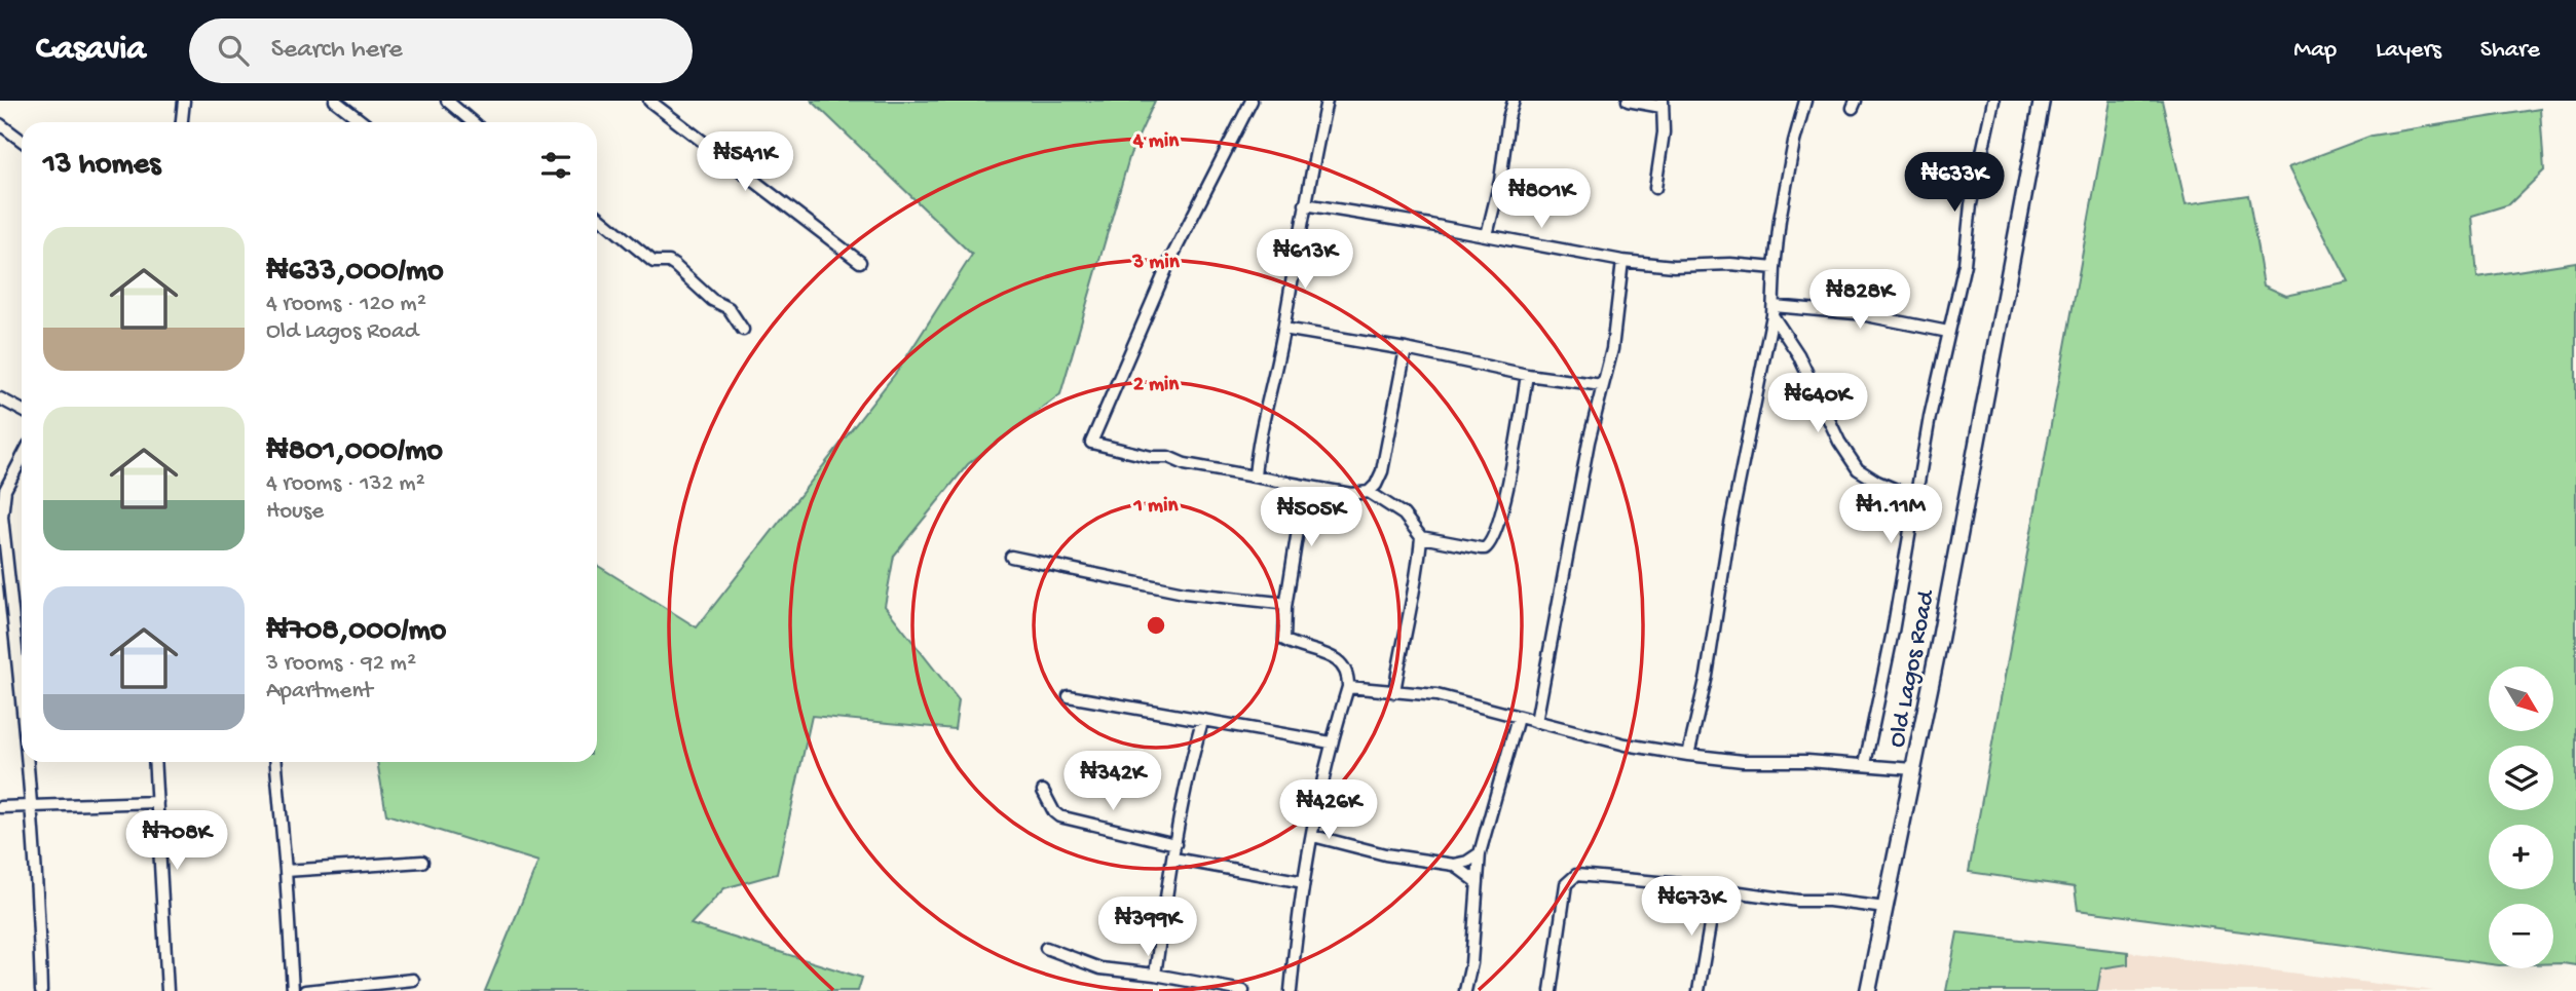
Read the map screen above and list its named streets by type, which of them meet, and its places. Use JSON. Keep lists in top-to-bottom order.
{
  "streets": {
    "main road": ["Old Lagos Road"]
  },
  "north": "bottom right",
  "page": {
    "header": "Casavia",
    "search": "Search here",
    "nav": ["Map", "Layers", "Share"],
    "heading": "13 homes",
    "price": [
      "₦541K",
      "₦633K",
      "₦801K",
      "₦613K",
      "₦828K",
      "₦640K",
      "₦1.11M",
      "₦505K",
      "₦342K",
      "₦426K",
      "₦708K",
      "₦673K",
      "₦399K"
    ],
    "list": [
      {
        "name": "₦633,000/mo",
        "note": "4 rooms · 120 m² · Old Lagos Road"
      },
      {
        "name": "₦801,000/mo",
        "note": "4 rooms · 132 m² · House"
      },
      {
        "name": "₦708,000/mo",
        "note": "3 rooms · 92 m² · Apartment"
      }
    ],
    "map_buttons": ["+", "−"]
  },
  "rings": [
    "4 min",
    "3 min",
    "2 min",
    "1 min"
  ]
}
